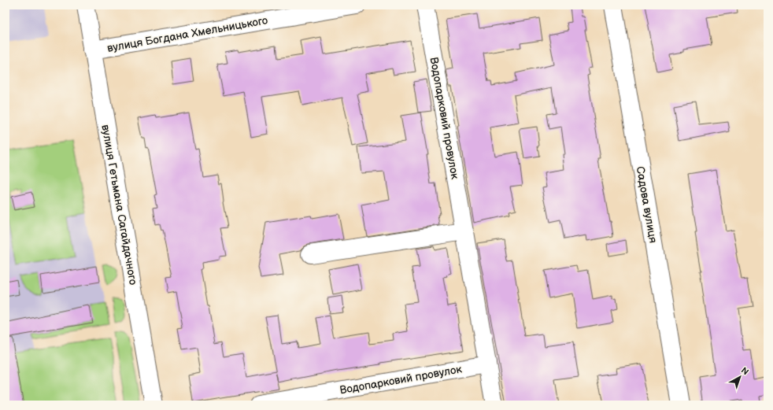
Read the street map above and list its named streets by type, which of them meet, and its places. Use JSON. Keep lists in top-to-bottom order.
{
  "streets": {
    "street": [
      "вулиця Богдана Хмельницького",
      "Водопарковий провулок",
      "вулиця Гетьмана Сагайдачного",
      "Садова вулиця"
    ]
  },
  "crossings": [
    ["вулиця Богдана Хмельницького", "вулиця Гетьмана Сагайдачного"]
  ],
  "north": "top right"
}
